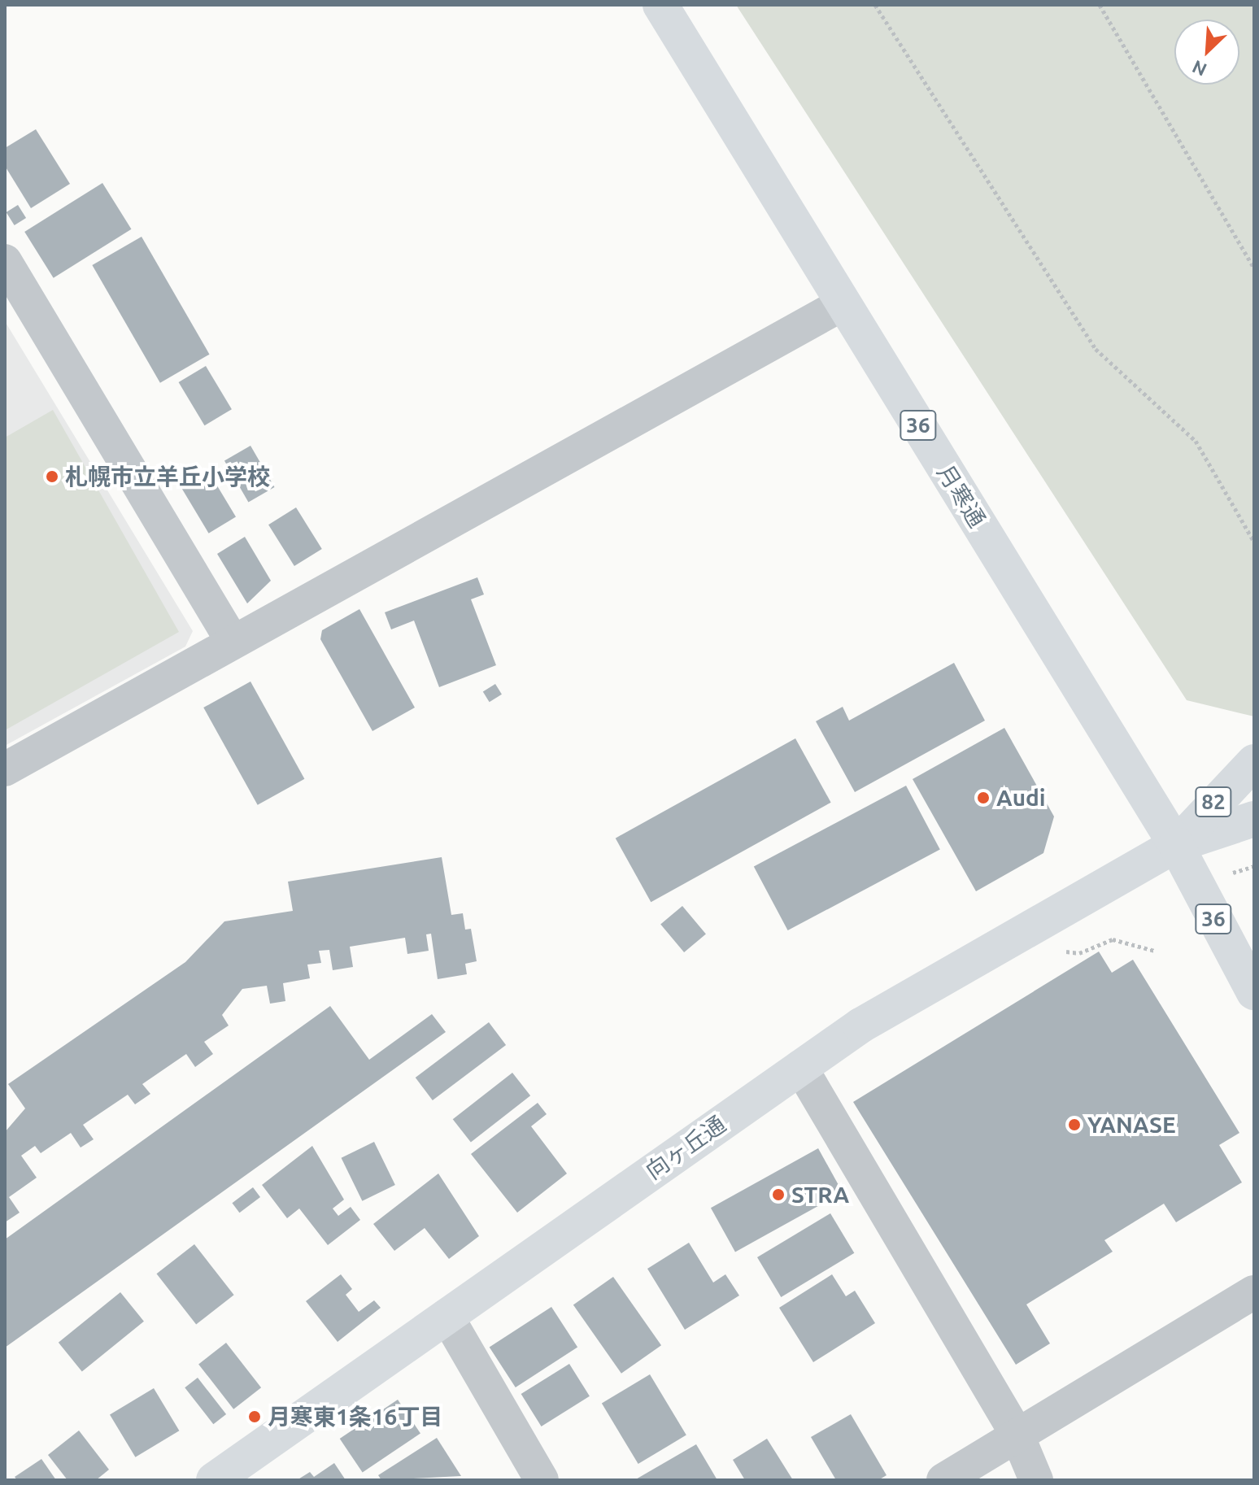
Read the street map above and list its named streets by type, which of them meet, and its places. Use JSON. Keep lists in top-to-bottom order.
{
  "streets": {
    "main road": [
      "36",
      "月寒通",
      "82",
      "向ヶ丘通"
    ]
  },
  "crossings": [
    ["月寒通", "82"],
    ["月寒通", "向ヶ丘通"],
    ["82", "向ヶ丘通"]
  ],
  "places": [
    "札幌市立羊丘小学校",
    "Audi",
    "YANASE",
    "STRA",
    "月寒東1条16丁目"
  ],
  "north": "bottom left"
}
